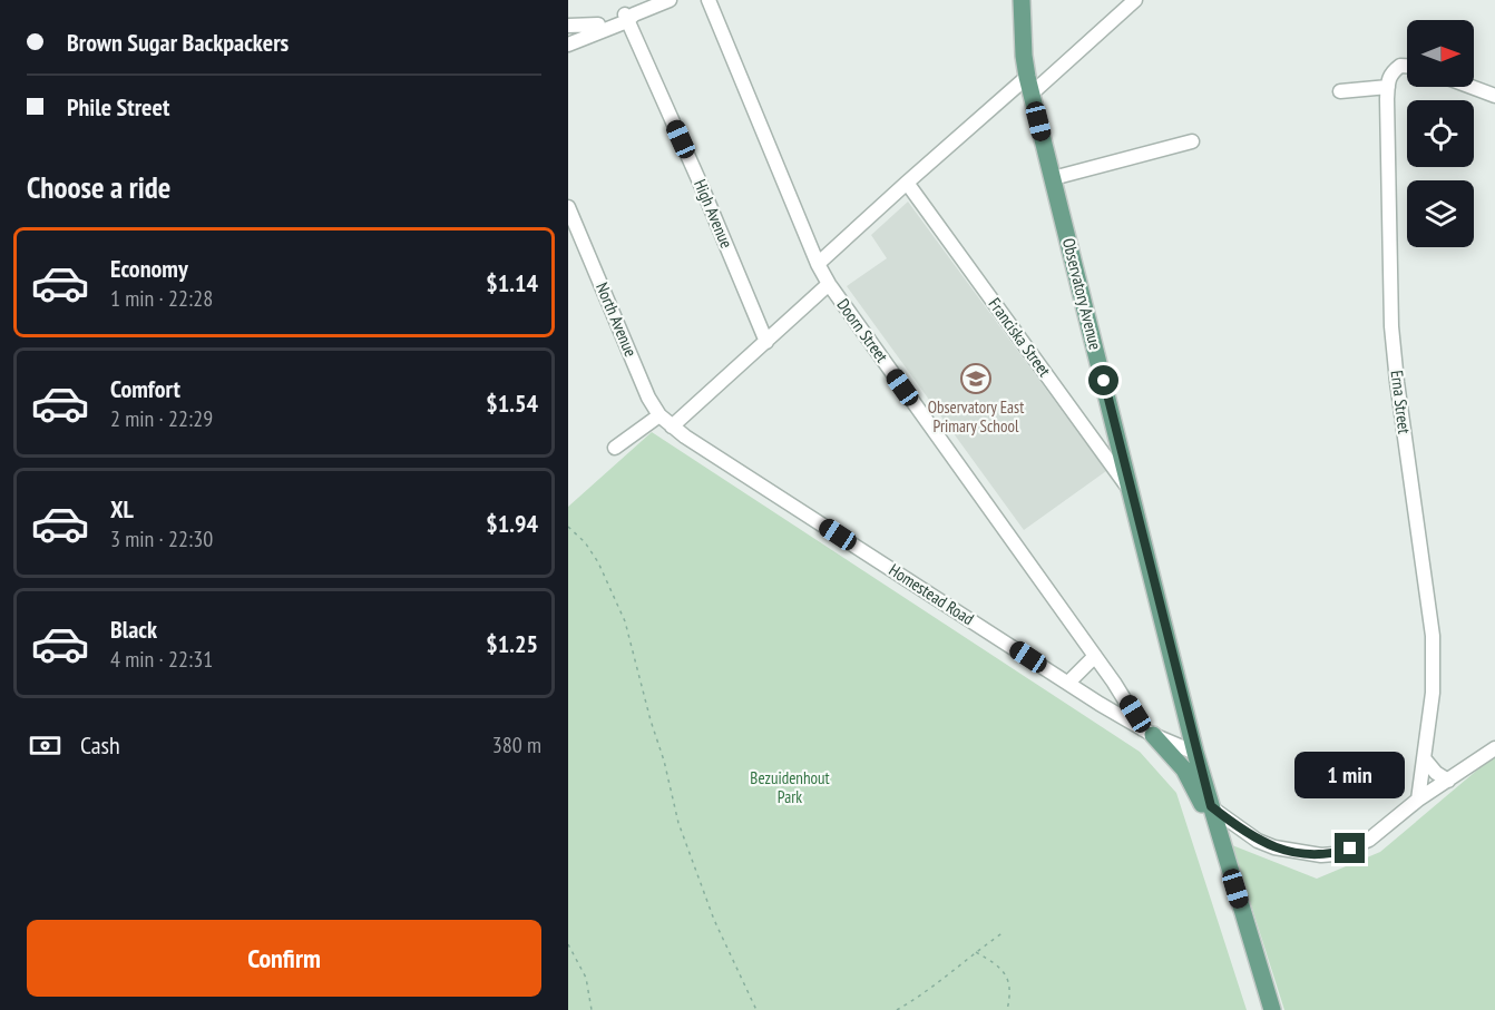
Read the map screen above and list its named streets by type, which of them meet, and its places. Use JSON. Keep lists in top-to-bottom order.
{
  "streets": {
    "main road": ["Observatory Avenue"],
    "street": [
      "High Avenue",
      "North Avenue",
      "Doorn Street",
      "Franciska Street",
      "Erna Street",
      "Homestead Road"
    ]
  },
  "crossings": [
    ["Observatory Avenue", "Franciska Street"],
    ["Observatory Avenue", "Homestead Road"],
    ["North Avenue", "Homestead Road"],
    ["Doorn Street", "Homestead Road"]
  ],
  "parks": ["Bezuidenhout Park"],
  "places": {
    "school or university": ["Observatory East Primary School"]
  },
  "north": "right",
  "page": {
    "banner": ["Brown Sugar Backpackers", "Phile Street"],
    "heading": "Choose a ride",
    "list": [
      {
        "name": "Economy",
        "note": "1 min · 22:28",
        "value": "$1.14"
      },
      {
        "name": "Comfort",
        "note": "2 min · 22:29",
        "value": "$1.54"
      },
      {
        "name": "XL",
        "note": "3 min · 22:30",
        "value": "$1.94"
      },
      {
        "name": "Black",
        "note": "4 min · 22:31",
        "value": "$1.25"
      }
    ],
    "pay": ["Cash", "380 m"],
    "bubble": "1 min",
    "buttons": "Confirm"
  }
}
